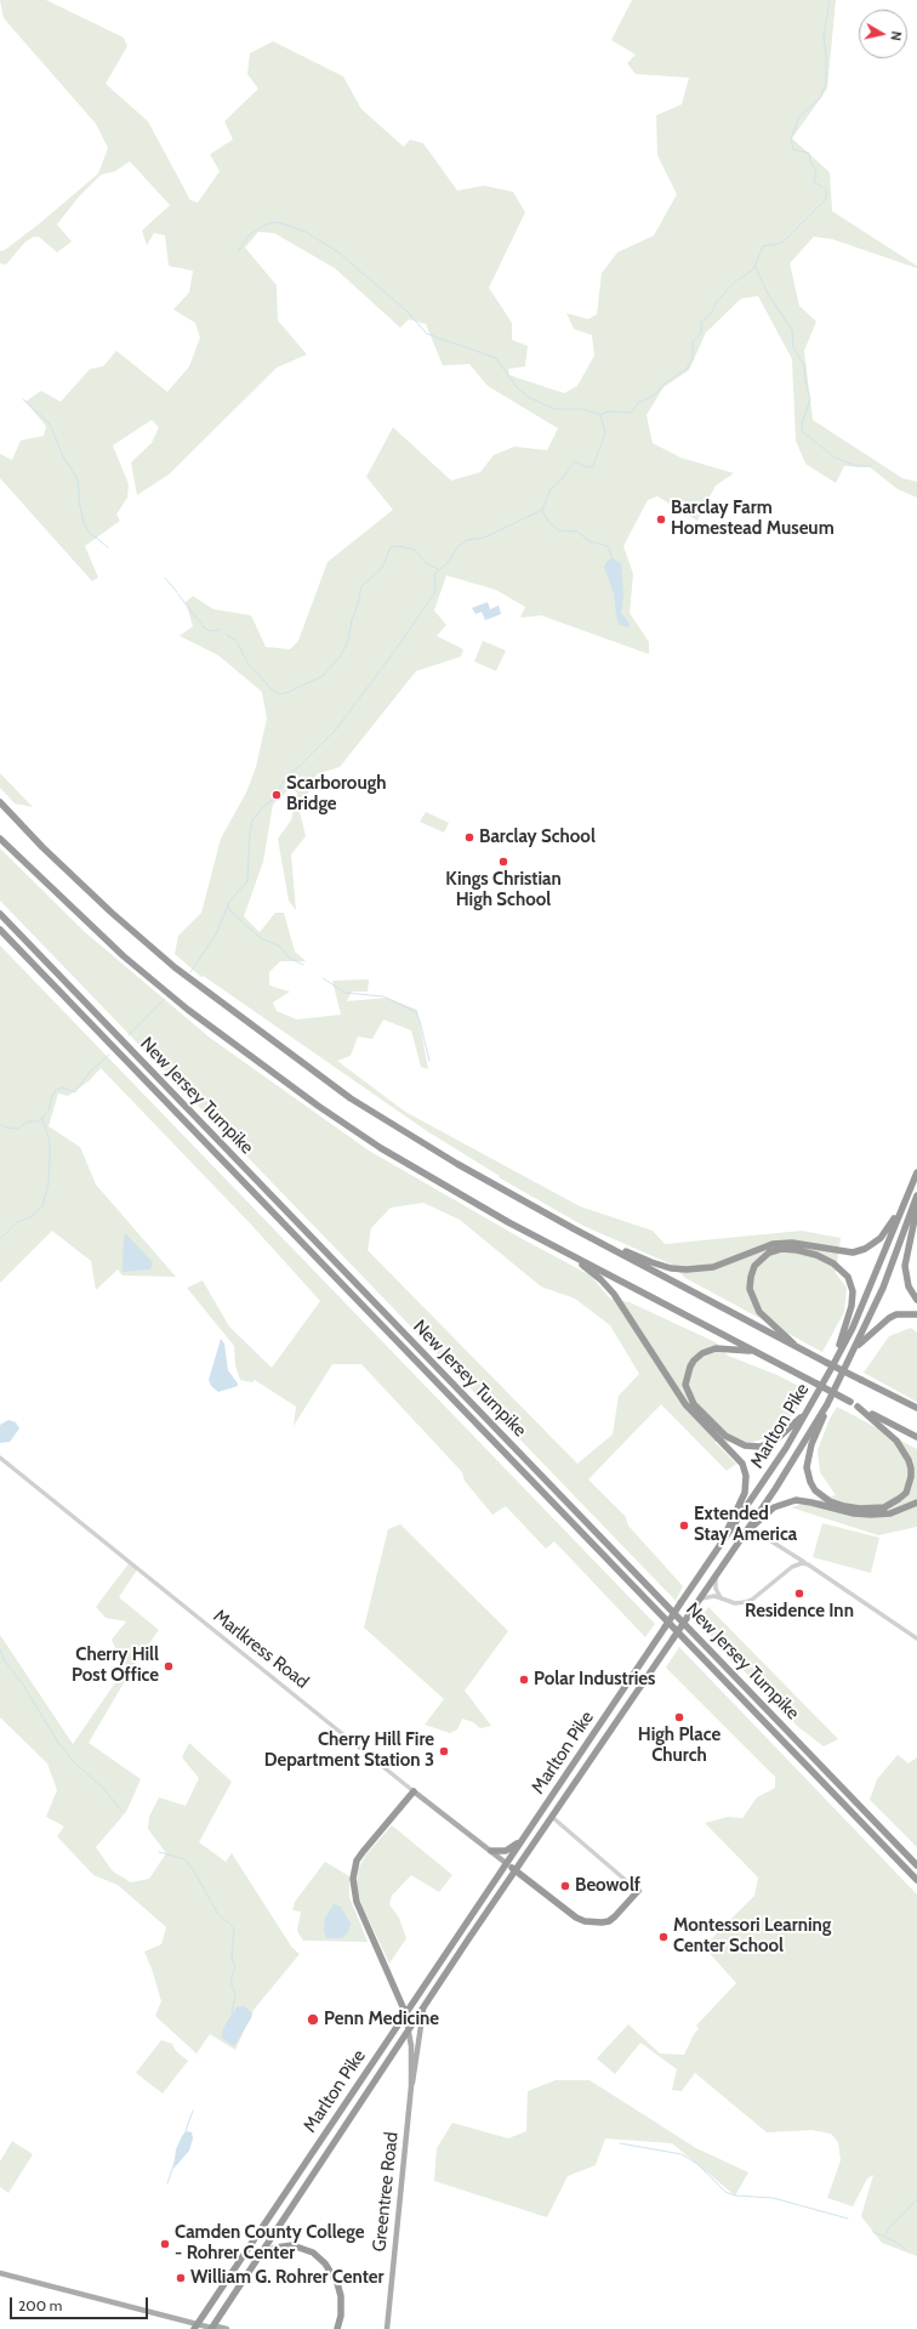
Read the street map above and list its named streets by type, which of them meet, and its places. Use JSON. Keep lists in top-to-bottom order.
{
  "streets": {
    "highway": ["New Jersey Turnpike", "Marlton Pike"],
    "main road": ["Marlkress Road", "Greentree Road"]
  },
  "crossings": [
    ["Marlton Pike", "Marlkress Road"],
    ["Marlton Pike", "Greentree Road"]
  ],
  "places": [
    "Barclay Farm Homestead Museum",
    "Scarborough Bridge",
    "Barclay School",
    "Kings Christian High School",
    "Extended Stay America",
    "Residence Inn",
    "Cherry Hill Post Office",
    "Polar Industries",
    "High Place Church",
    "Cherry Hill Fire Department Station 3",
    "Beowolf",
    "Montessori Learning Center School",
    "Penn Medicine",
    "Camden County College - Rohrer Center",
    "William G. Rohrer Center"
  ],
  "scale_bar": "200 m",
  "north": "right"
}
